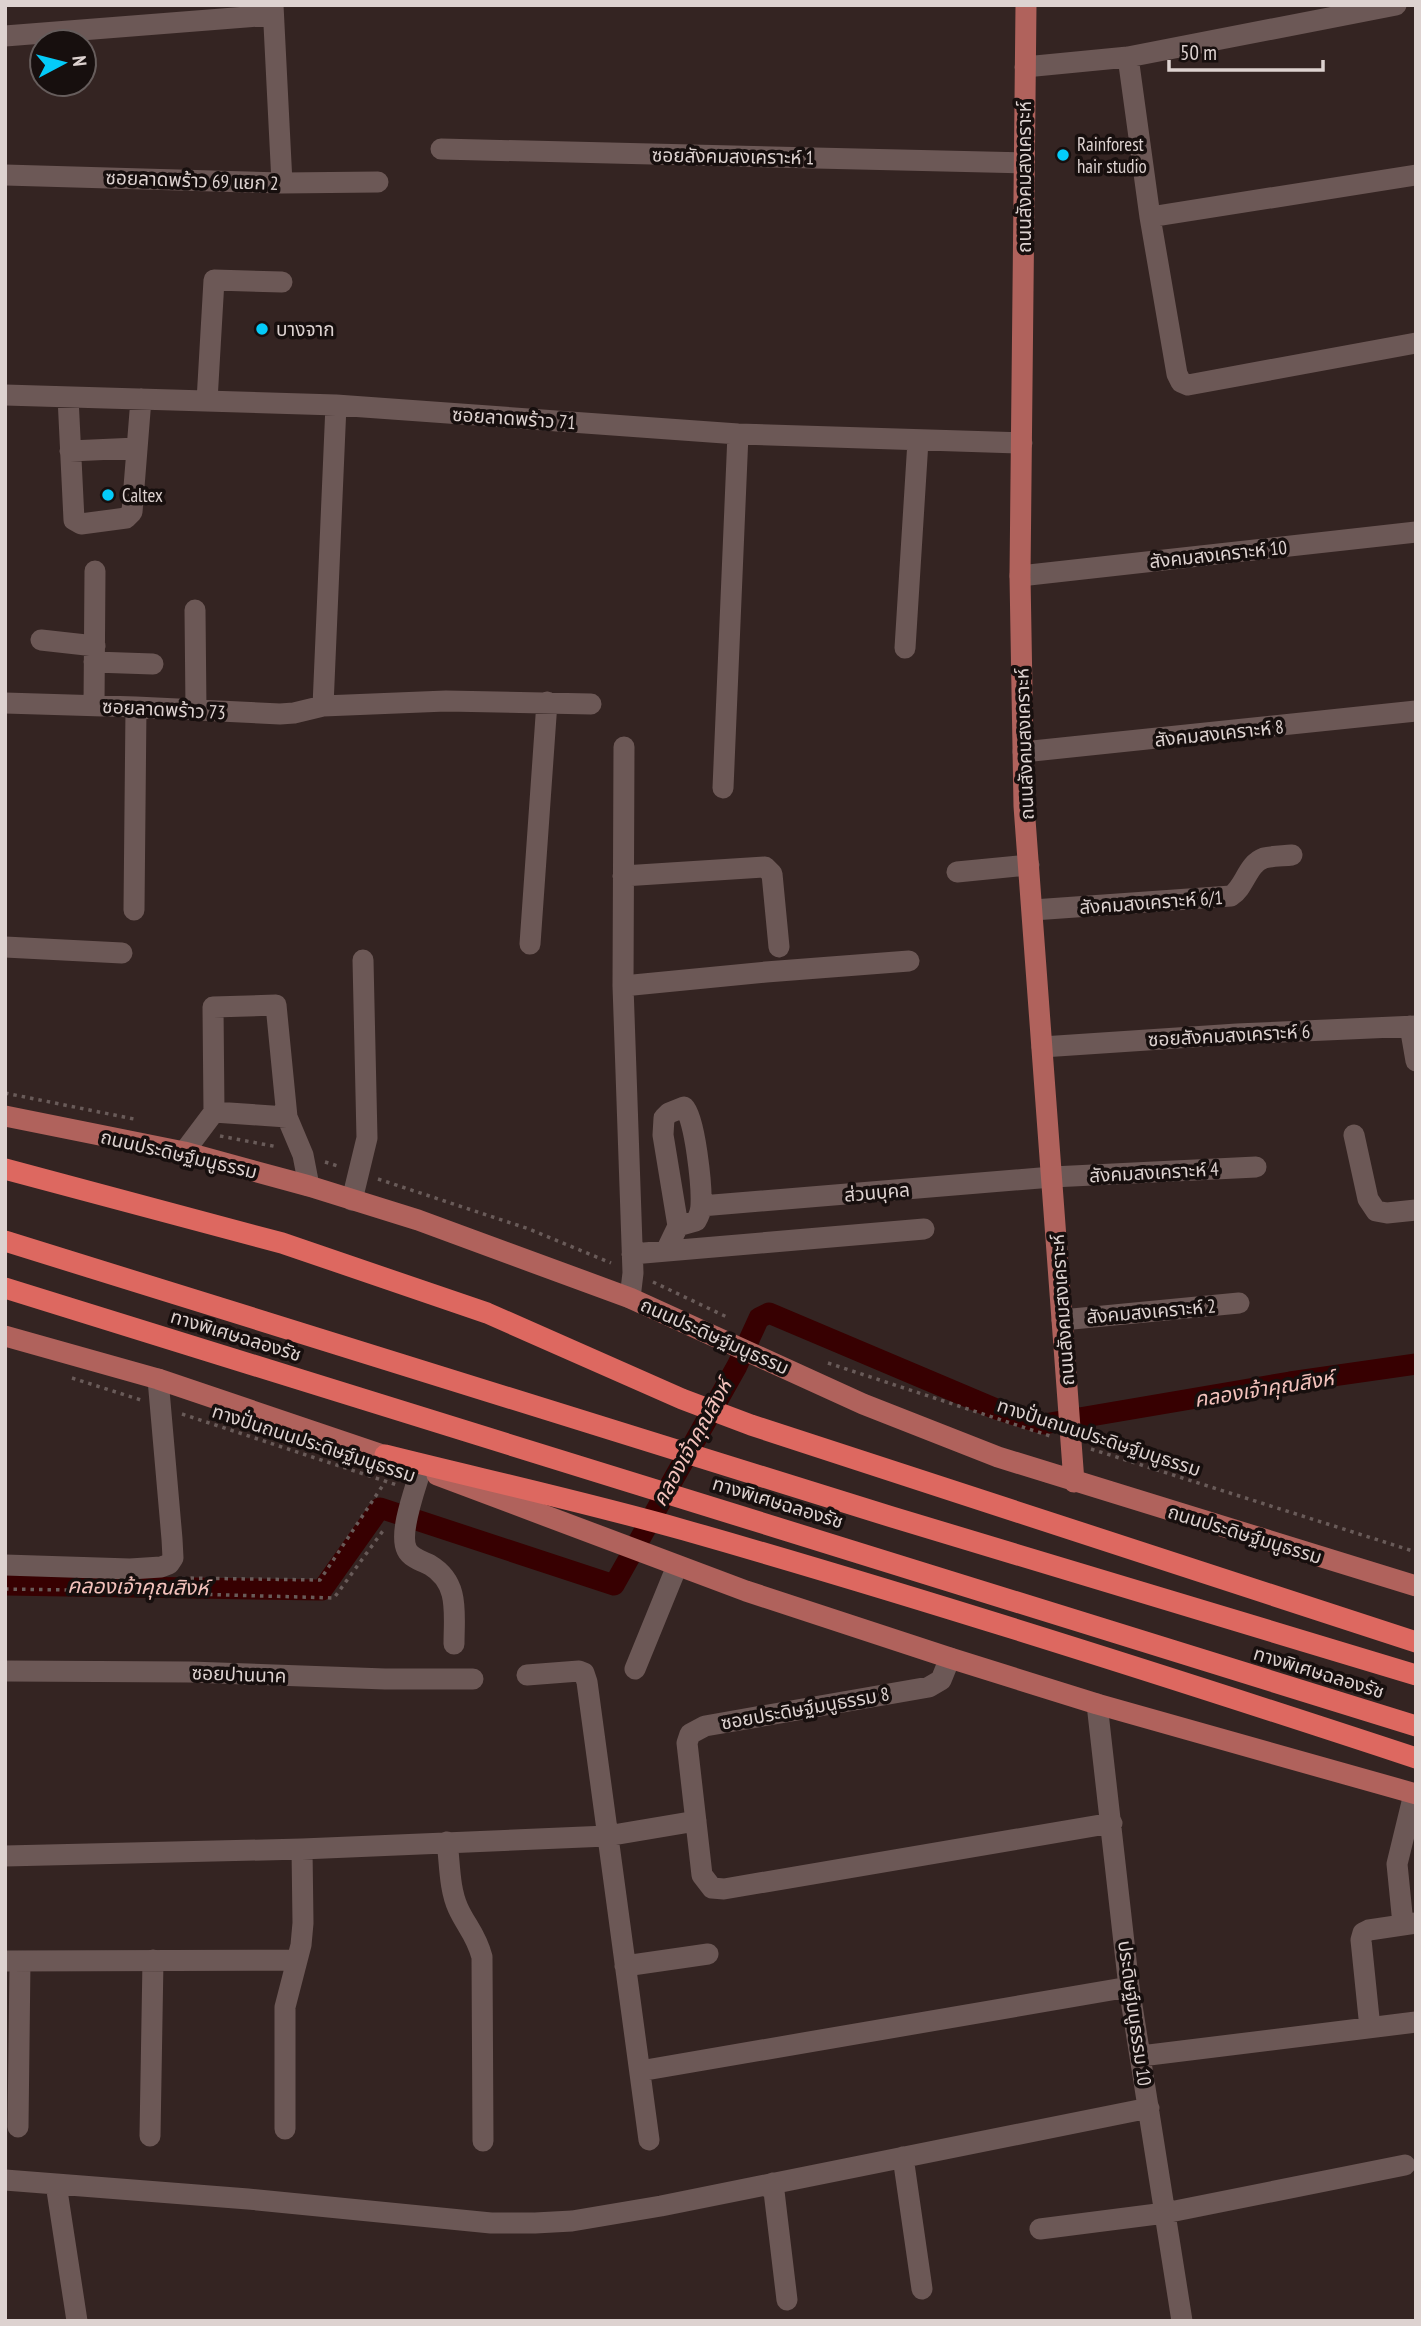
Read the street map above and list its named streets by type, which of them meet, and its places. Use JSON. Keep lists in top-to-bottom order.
{
  "streets": {
    "highway": ["ทางพิเศษฉลองรัช"],
    "main road": ["ถนนสังคมสงเคราะห์", "ถนนประดิษฐ์มนูธรรม"],
    "street": [
      "ซอยสังคมสงเคราะห์ 1",
      "ซอยลาดพร้าว 69 แยก 2",
      "ซอยลาดพร้าว 71",
      "สังคมสงเคราะห์ 10",
      "ซอยลาดพร้าว 73",
      "สังคมสงเคราะห์ 8",
      "สังคมสงเคราะห์ 6/1",
      "ซอยสังคมสงเคราะห์ 6",
      "สังคมสงเคราะห์ 4",
      "ส่วนบุคล",
      "สังคมสงเคราะห์ 2",
      "ซอยปานนาค",
      "ซอยประดิษฐ์มนูธรรม 8",
      "ประดิษฐ์มนูธรรม 10"
    ],
    "path": ["ทางปั่นถนนประดิษฐ์มนูธรรม"]
  },
  "crossings": [
    ["ซอยสังคมสงเคราะห์ 1", "ถนนสังคมสงเคราะห์"],
    ["ถนนสังคมสงเคราะห์", "ซอยลาดพร้าว 71"],
    ["ถนนสังคมสงเคราะห์", "สังคมสงเคราะห์ 10"],
    ["ถนนสังคมสงเคราะห์", "สังคมสงเคราะห์ 8"],
    ["ถนนสังคมสงเคราะห์", "สังคมสงเคราะห์ 6/1"],
    ["ถนนสังคมสงเคราะห์", "ซอยสังคมสงเคราะห์ 6"],
    ["ถนนสังคมสงเคราะห์", "ถนนประดิษฐ์มนูธรรม"],
    ["ถนนสังคมสงเคราะห์", "สังคมสงเคราะห์ 4"],
    ["ถนนสังคมสงเคราะห์", "ส่วนบุคล"],
    ["ถนนสังคมสงเคราะห์", "สังคมสงเคราะห์ 2"],
    ["ถนนสังคมสงเคราะห์", "ทางปั่นถนนประดิษฐ์มนูธรรม"],
    ["สังคมสงเคราะห์ 4", "ส่วนบุคล"],
    ["ซอยประดิษฐ์มนูธรรม 8", "ประดิษฐ์มนูธรรม 10"]
  ],
  "water": ["คลองเจ้าคุณสิงห์"],
  "places": ["Rainforest hair studio", "บางจาก", "Caltex"],
  "scale_bar": "50 m",
  "north": "right"
}
